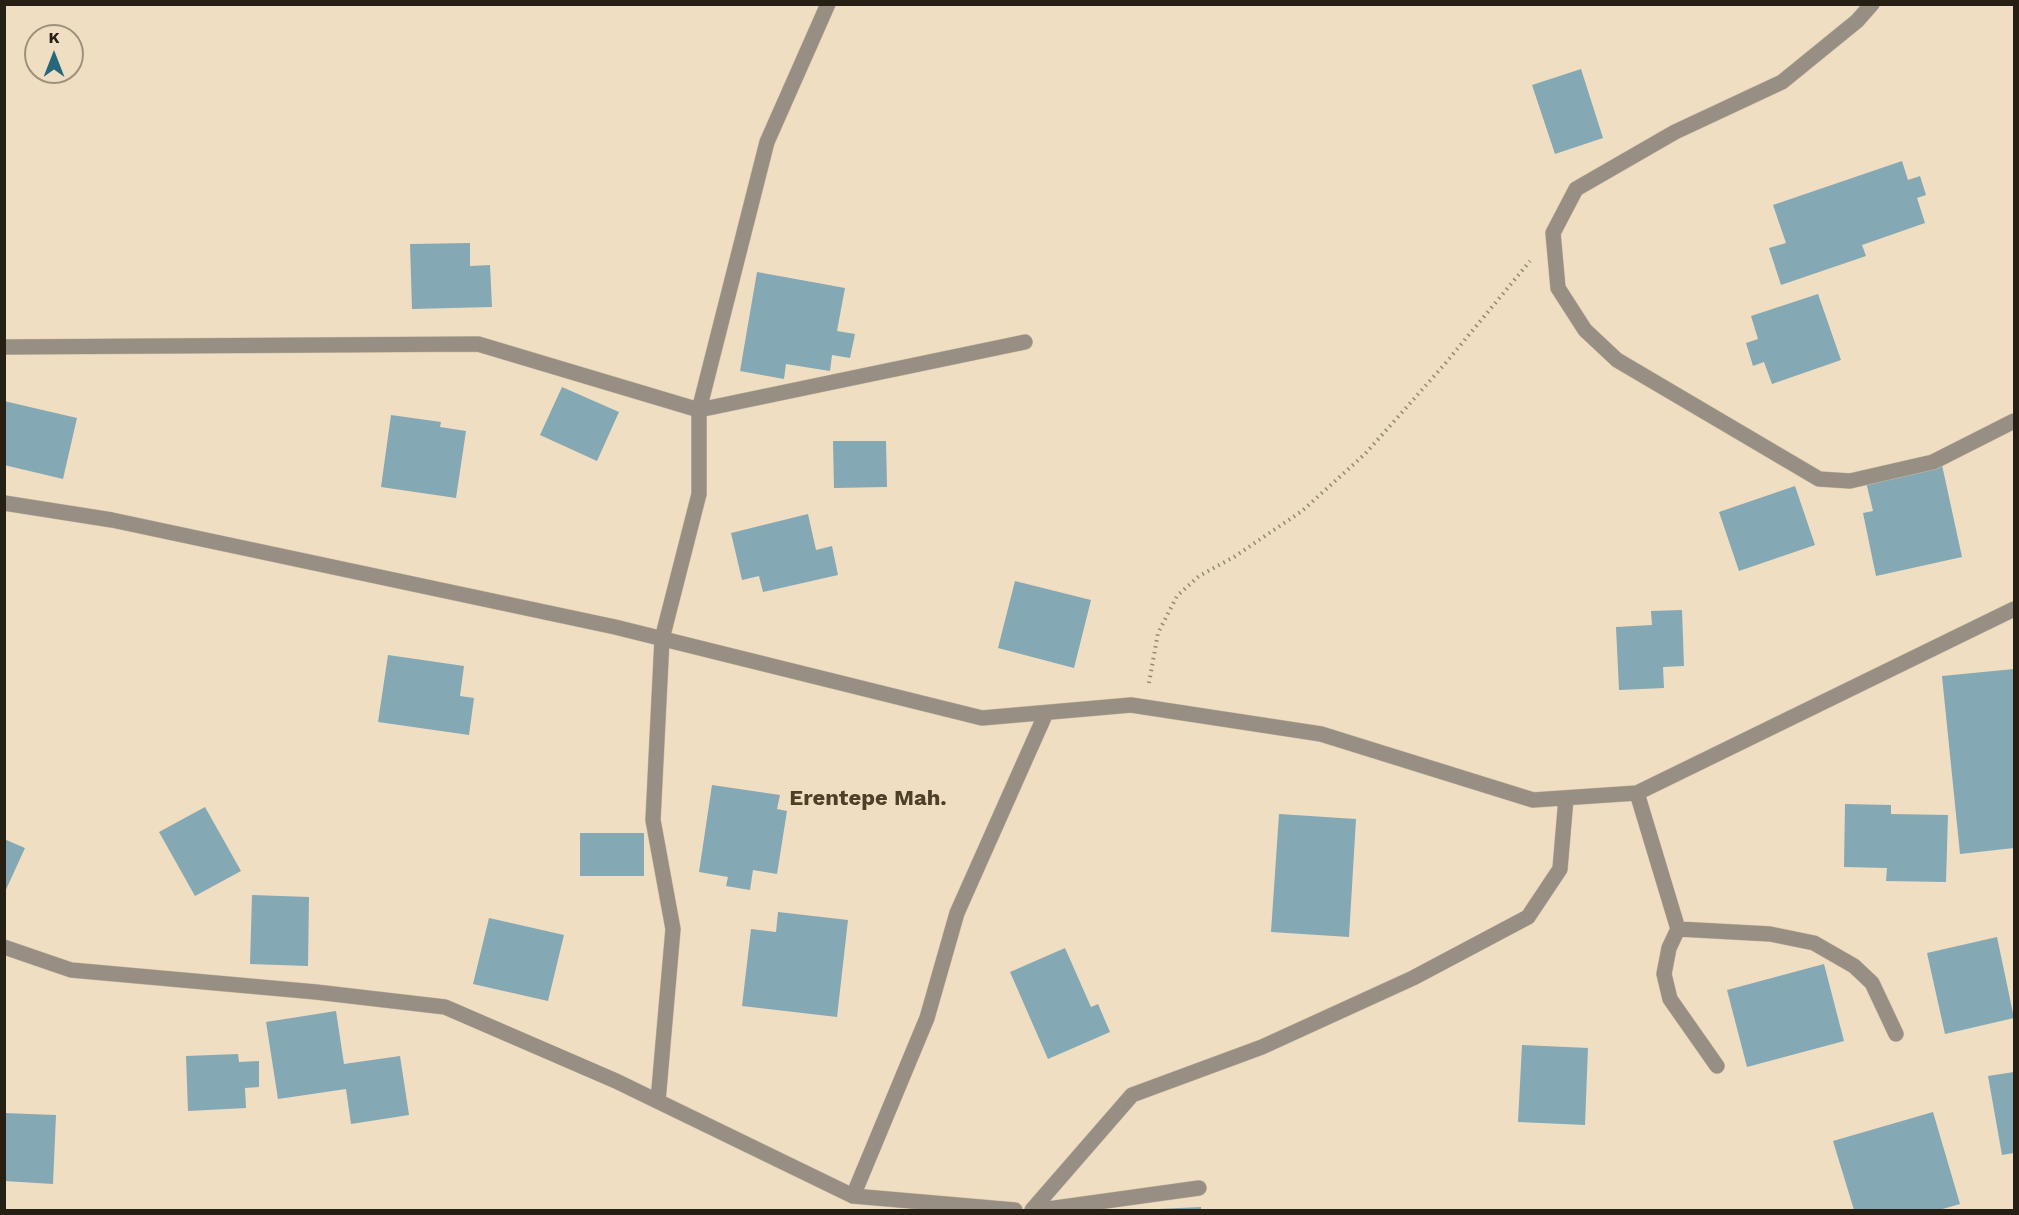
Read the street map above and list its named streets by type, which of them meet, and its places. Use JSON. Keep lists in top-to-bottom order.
{
  "districts": ["Erentepe Mah."],
  "north": "top"
}
